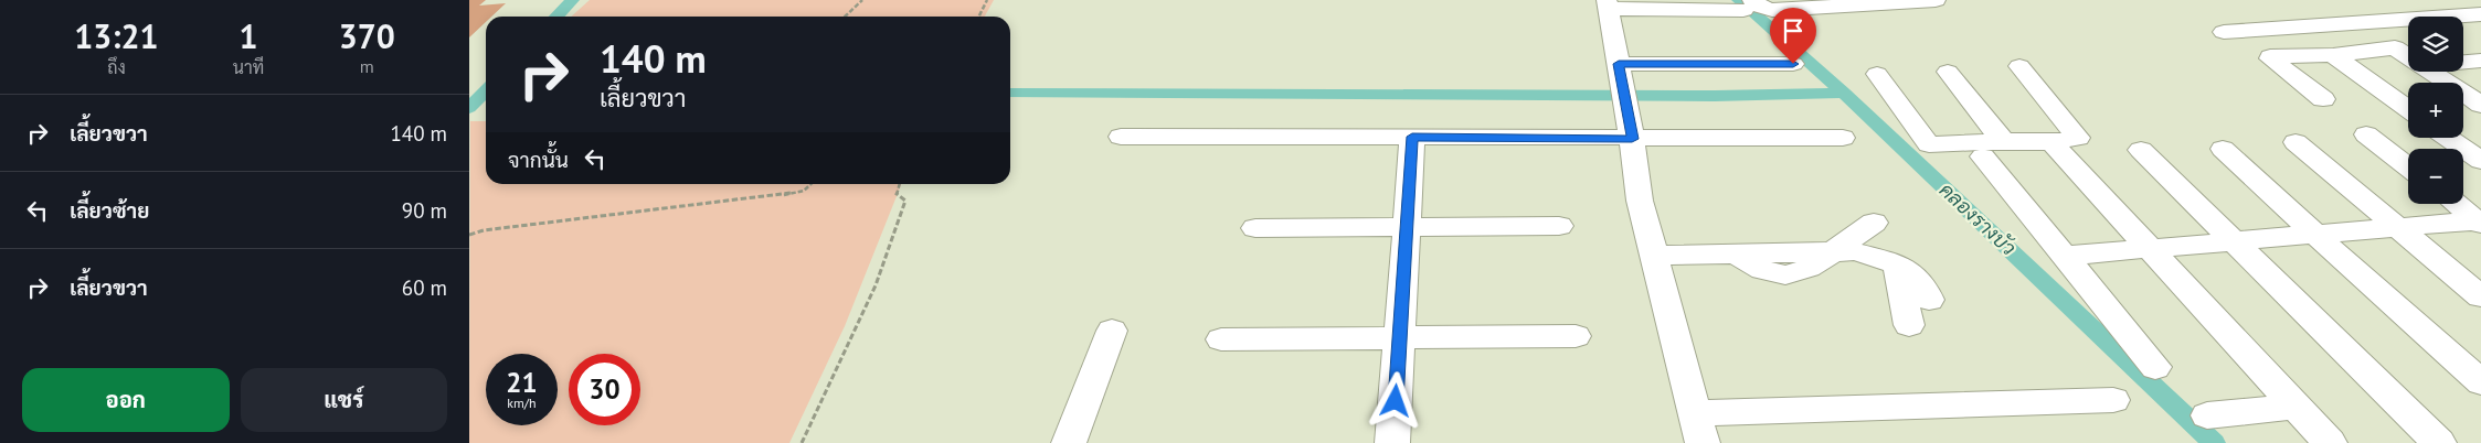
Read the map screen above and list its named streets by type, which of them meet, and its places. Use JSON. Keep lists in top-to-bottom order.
{
  "water": ["คลองรางบัว"],
  "page": {
    "eta": [
      "13:21",
      "ถึง",
      "1",
      "นาที",
      "370",
      "m"
    ],
    "map_buttons": ["+", "−"],
    "turn": ["140 m", "เลี้ยวขวา"],
    "list": [
      {
        "name": "เลี้ยวขวา",
        "value": "140 m"
      },
      {
        "name": "เลี้ยวซ้าย",
        "value": "90 m"
      },
      {
        "name": "เลี้ยวขวา",
        "value": "60 m"
      }
    ],
    "then": "จากนั้น",
    "speed": "21 km/h",
    "limit": "30",
    "buttons": ["ออก", "แชร์"]
  }
}
